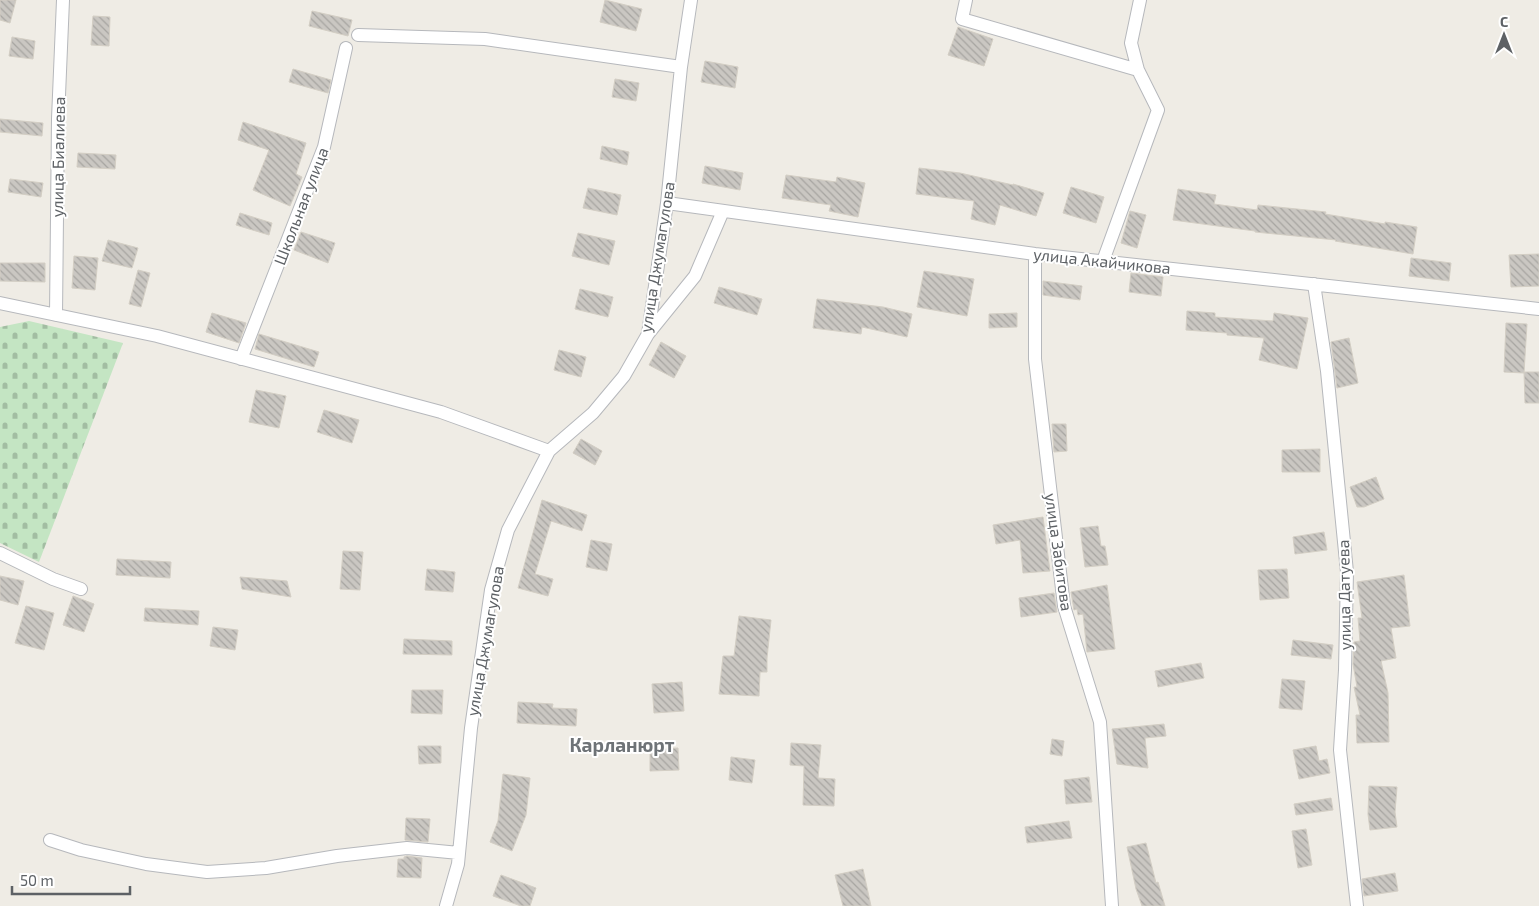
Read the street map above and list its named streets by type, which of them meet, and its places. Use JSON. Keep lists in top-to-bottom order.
{
  "streets": {
    "street": [
      "улица Биалиева",
      "Школьная улица",
      "улица Джумагулова",
      "улица Акайчикова",
      "улица Забитова",
      "улица Датуева"
    ]
  },
  "crossings": [
    ["улица Джумагулова", "улица Акайчикова"],
    ["улица Акайчикова", "улица Забитова"],
    ["улица Акайчикова", "улица Датуева"]
  ],
  "districts": ["Карланюрт"],
  "scale_bar": "50 m",
  "north": "top"
}
